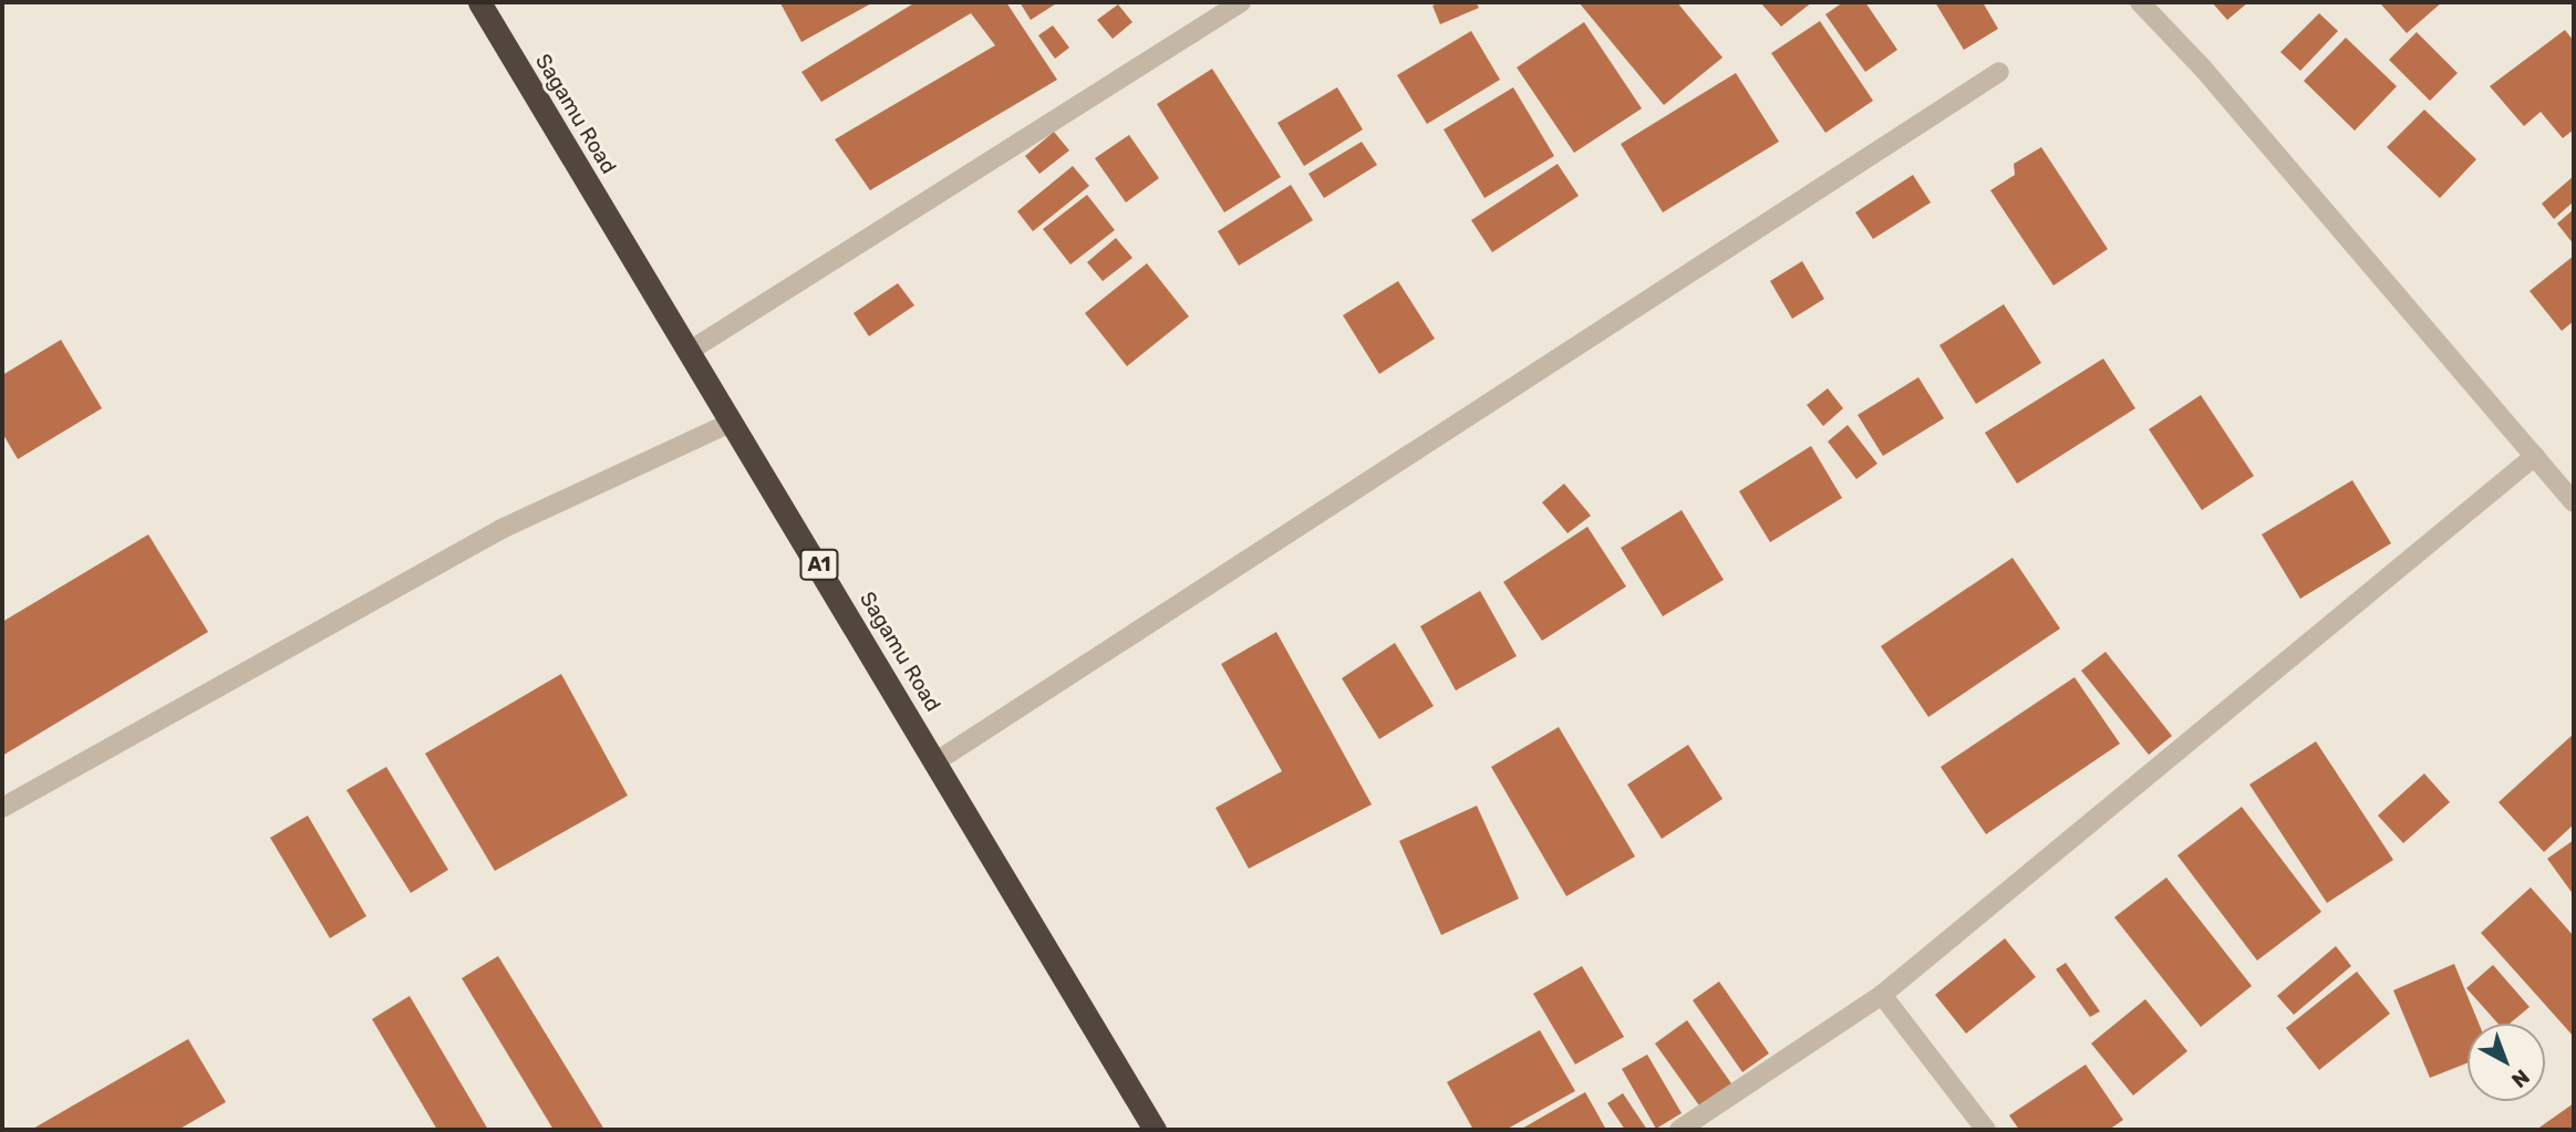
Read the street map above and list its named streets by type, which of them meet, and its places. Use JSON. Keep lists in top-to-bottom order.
{
  "streets": {
    "highway": ["Sagamu Road", "A1"]
  },
  "north": "bottom right"
}
